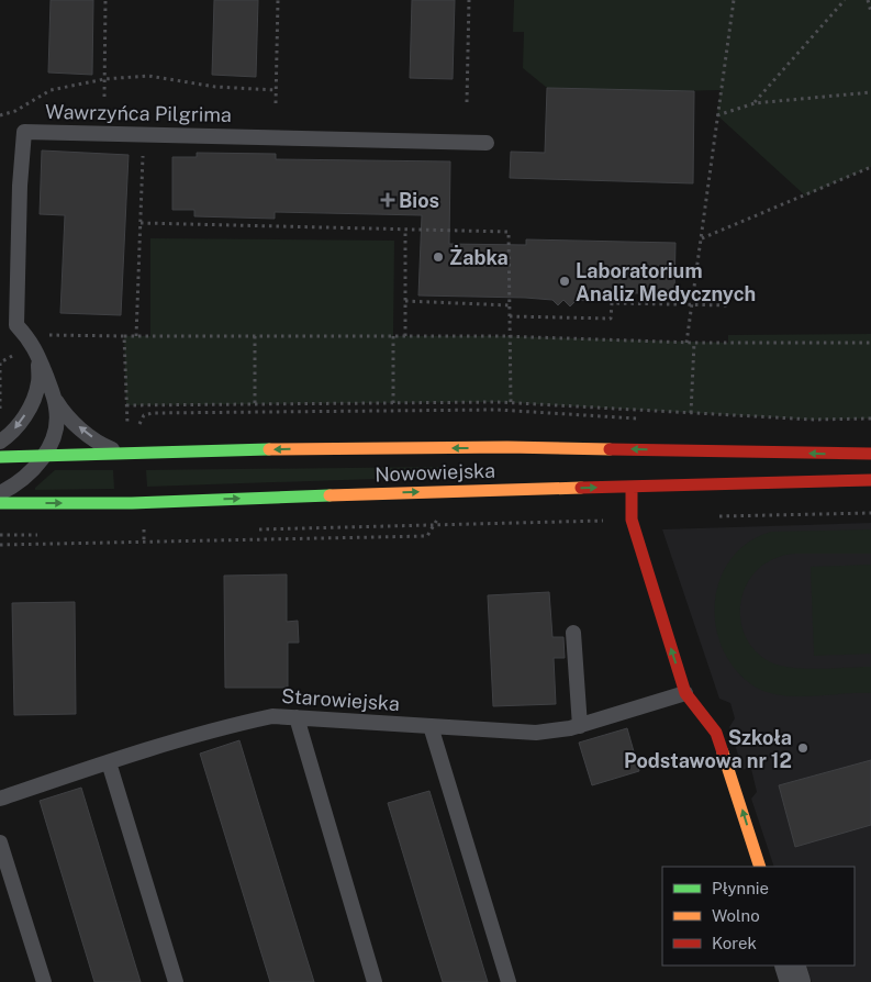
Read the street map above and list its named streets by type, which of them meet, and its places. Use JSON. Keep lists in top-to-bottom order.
{
  "streets": {
    "street": ["Nowowiejska"],
    "lane": ["Wawrzyńca Pilgrima", "Starowiejska"]
  },
  "crossings": [
    ["Wawrzyńca Pilgrima", "Nowowiejska"]
  ],
  "places": {
    "health": ["Bios"],
    "other": ["Żabka", "Laboratorium Analiz Medycznych", "Szkoła Podstawowa nr 12"]
  },
  "legend": ["Płynnie", "Wolno", "Korek"]
}
